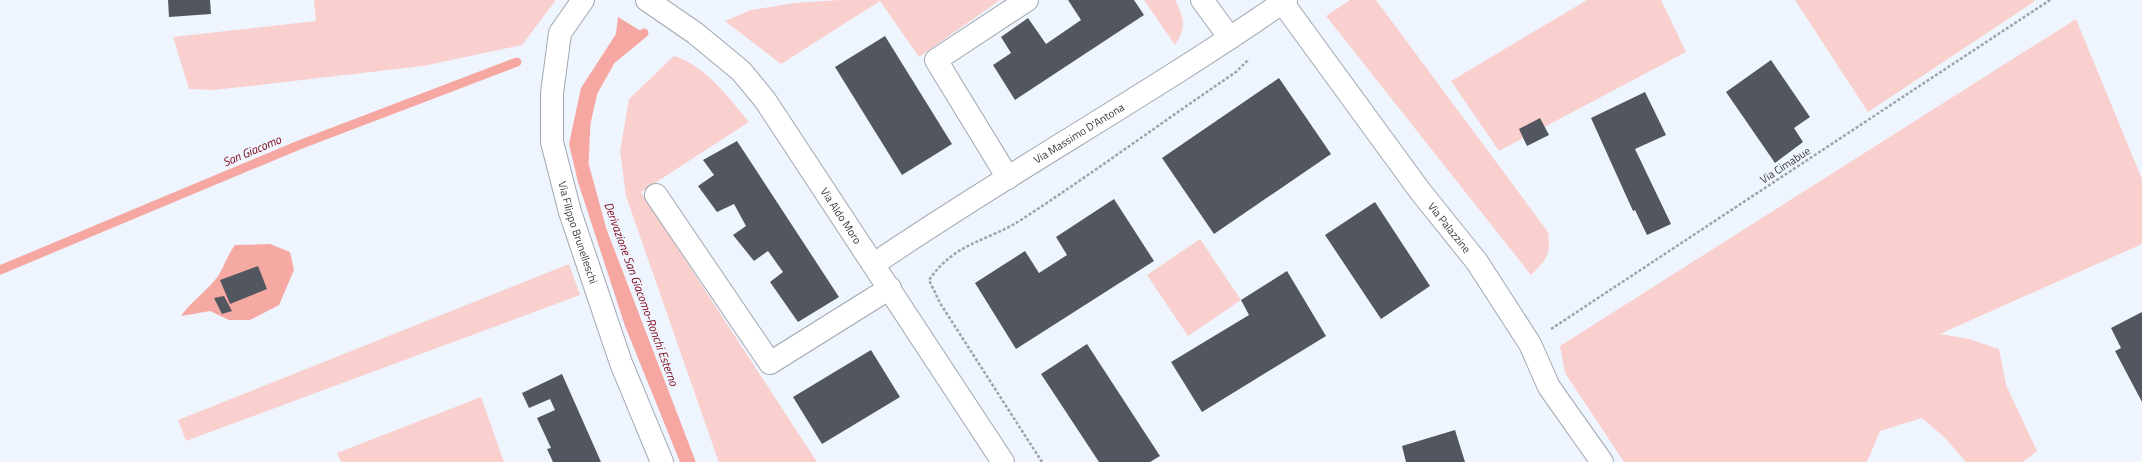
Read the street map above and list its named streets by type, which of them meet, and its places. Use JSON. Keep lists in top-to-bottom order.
{
  "streets": {
    "street": [
      "Via Massimo D'Antona",
      "Via Aldo Moro",
      "Via Palazzine",
      "Via Filippo Brunelleschi"
    ],
    "path": ["Via Cimabue"]
  },
  "crossings": [
    ["Via Massimo D'Antona", "Via Aldo Moro"],
    ["Via Massimo D'Antona", "Via Palazzine"],
    ["Via Cimabue", "Via Palazzine"]
  ],
  "water": ["San Giacomo", "Derivazione San Giacomo-Ronchi Esterno"]
}
